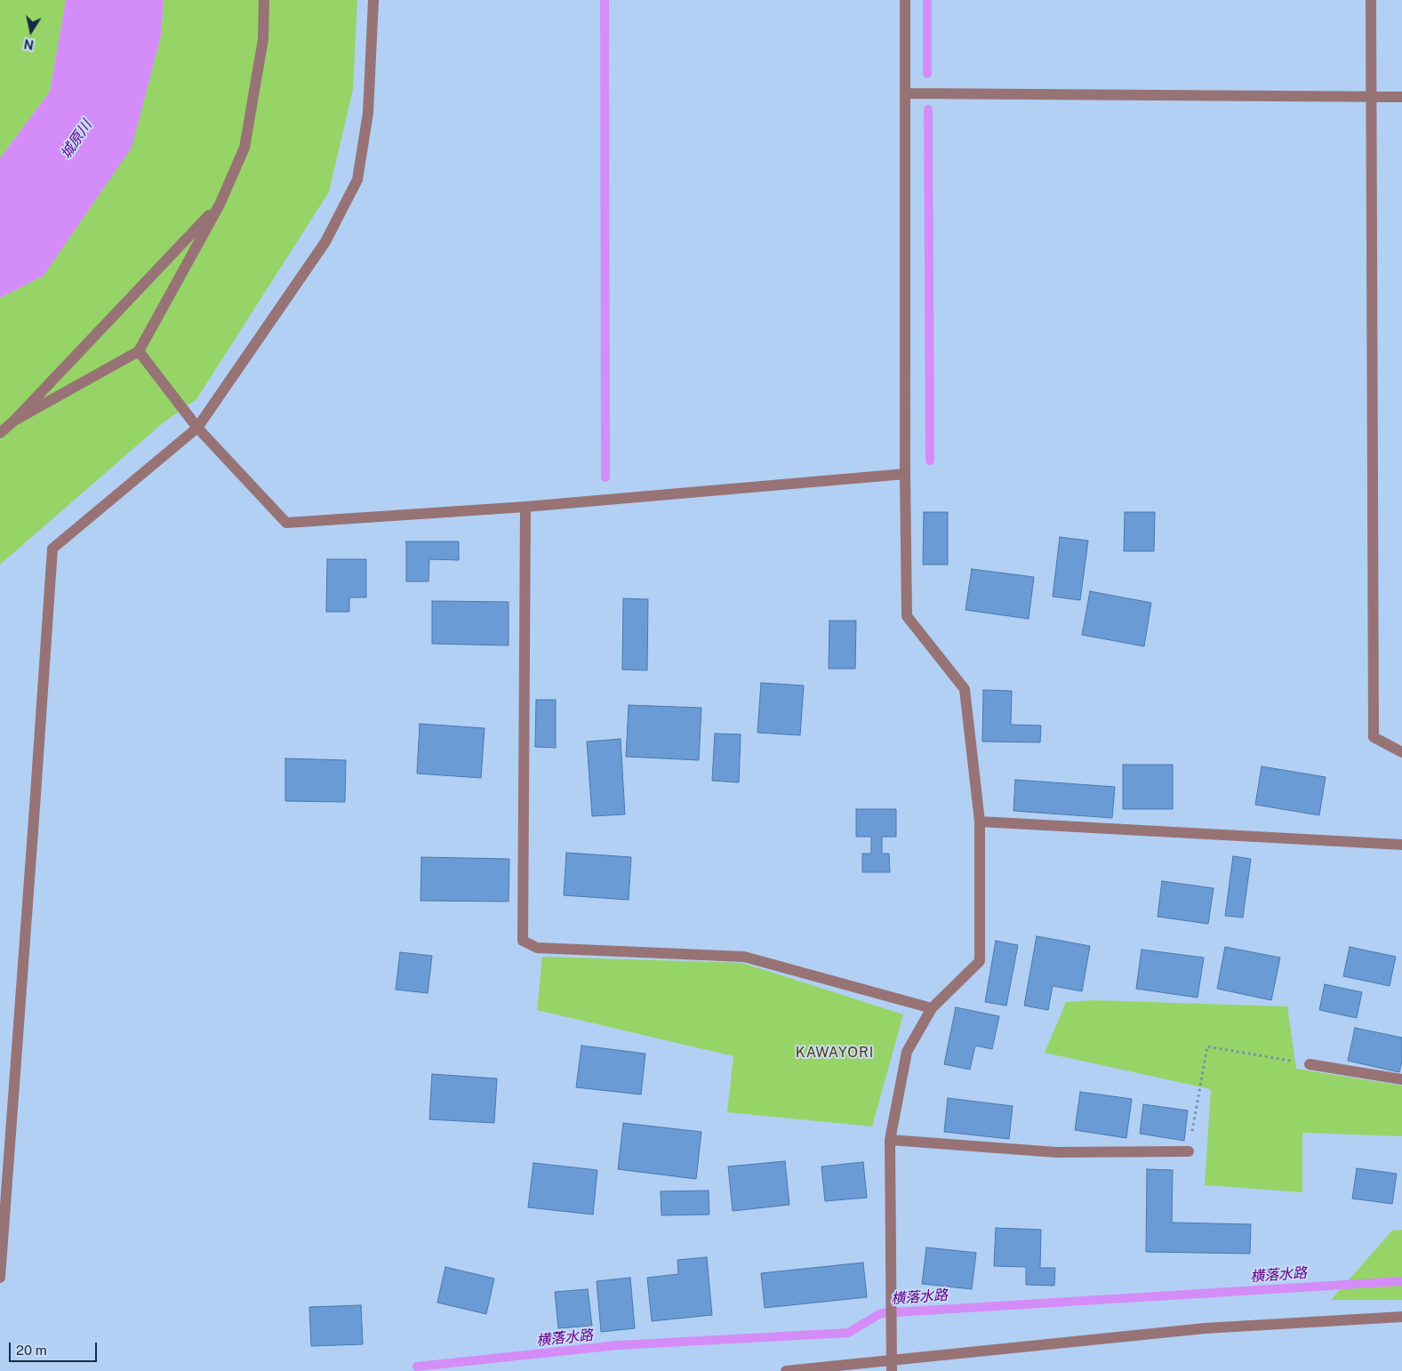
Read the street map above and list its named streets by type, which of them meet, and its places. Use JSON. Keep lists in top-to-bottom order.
{
  "districts": ["KAWAYORI"],
  "water": ["城原川", "横落水路"],
  "scale_bar": "20 m",
  "north": "bottom"
}
